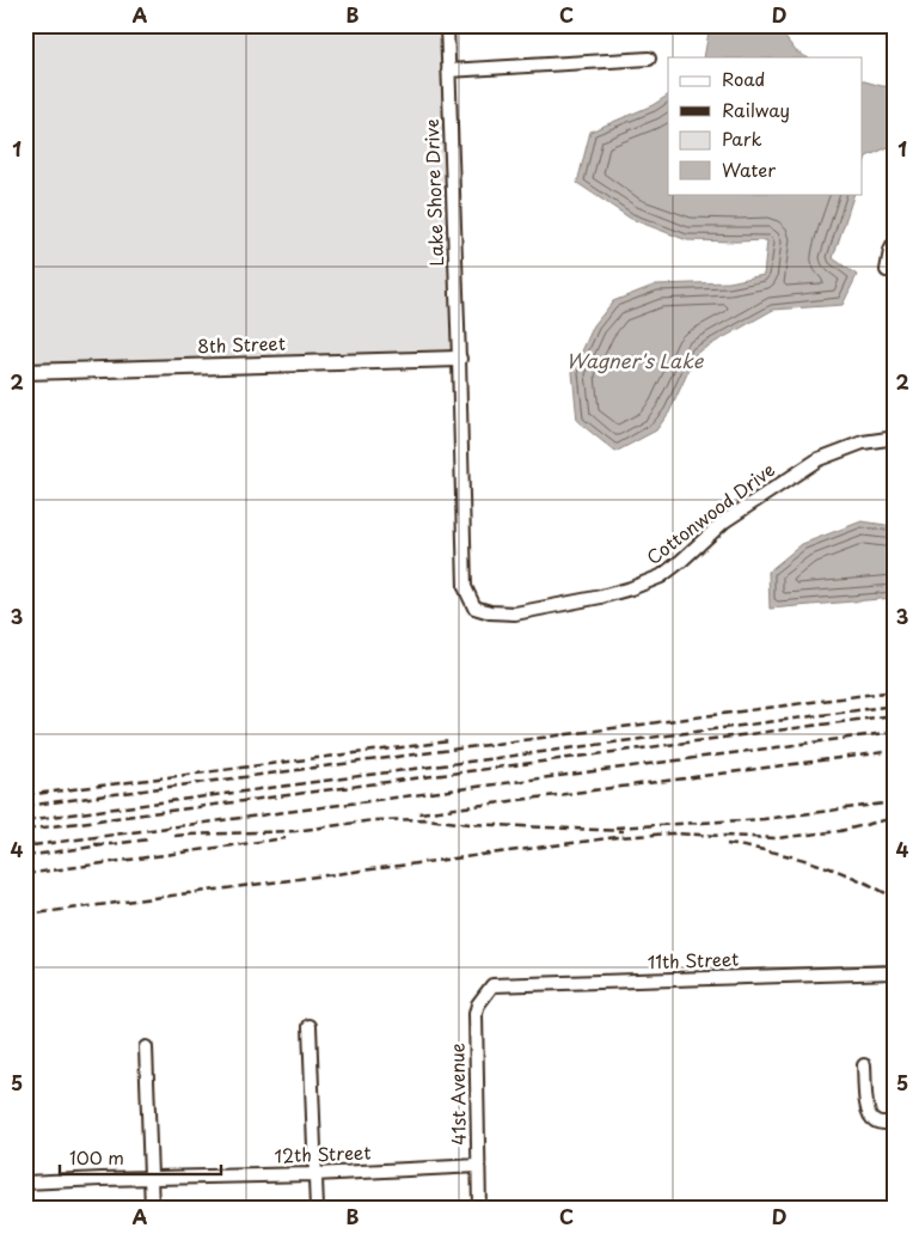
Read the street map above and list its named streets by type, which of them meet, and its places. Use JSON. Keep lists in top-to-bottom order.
{
  "streets": {
    "street": [
      "Lake Shore Drive",
      "8th Street",
      "Cottonwood Drive",
      "11th Street",
      "41st Avenue",
      "12th Street"
    ]
  },
  "crossings": [
    ["Lake Shore Drive", "8th Street"],
    ["Lake Shore Drive", "Cottonwood Drive"],
    ["8th Street", "Cottonwood Drive"],
    ["11th Street", "41st Avenue"],
    ["41st Avenue", "12th Street"]
  ],
  "water": ["Wagner's Lake"],
  "legend": [
    "Road",
    "Railway",
    "Park",
    "Water"
  ],
  "scale_bar": "100 m",
  "grid": {
    "columns": [
      "A",
      "B",
      "C",
      "D"
    ],
    "rows": [
      "1",
      "2",
      "3",
      "4",
      "5"
    ]
  }
}
